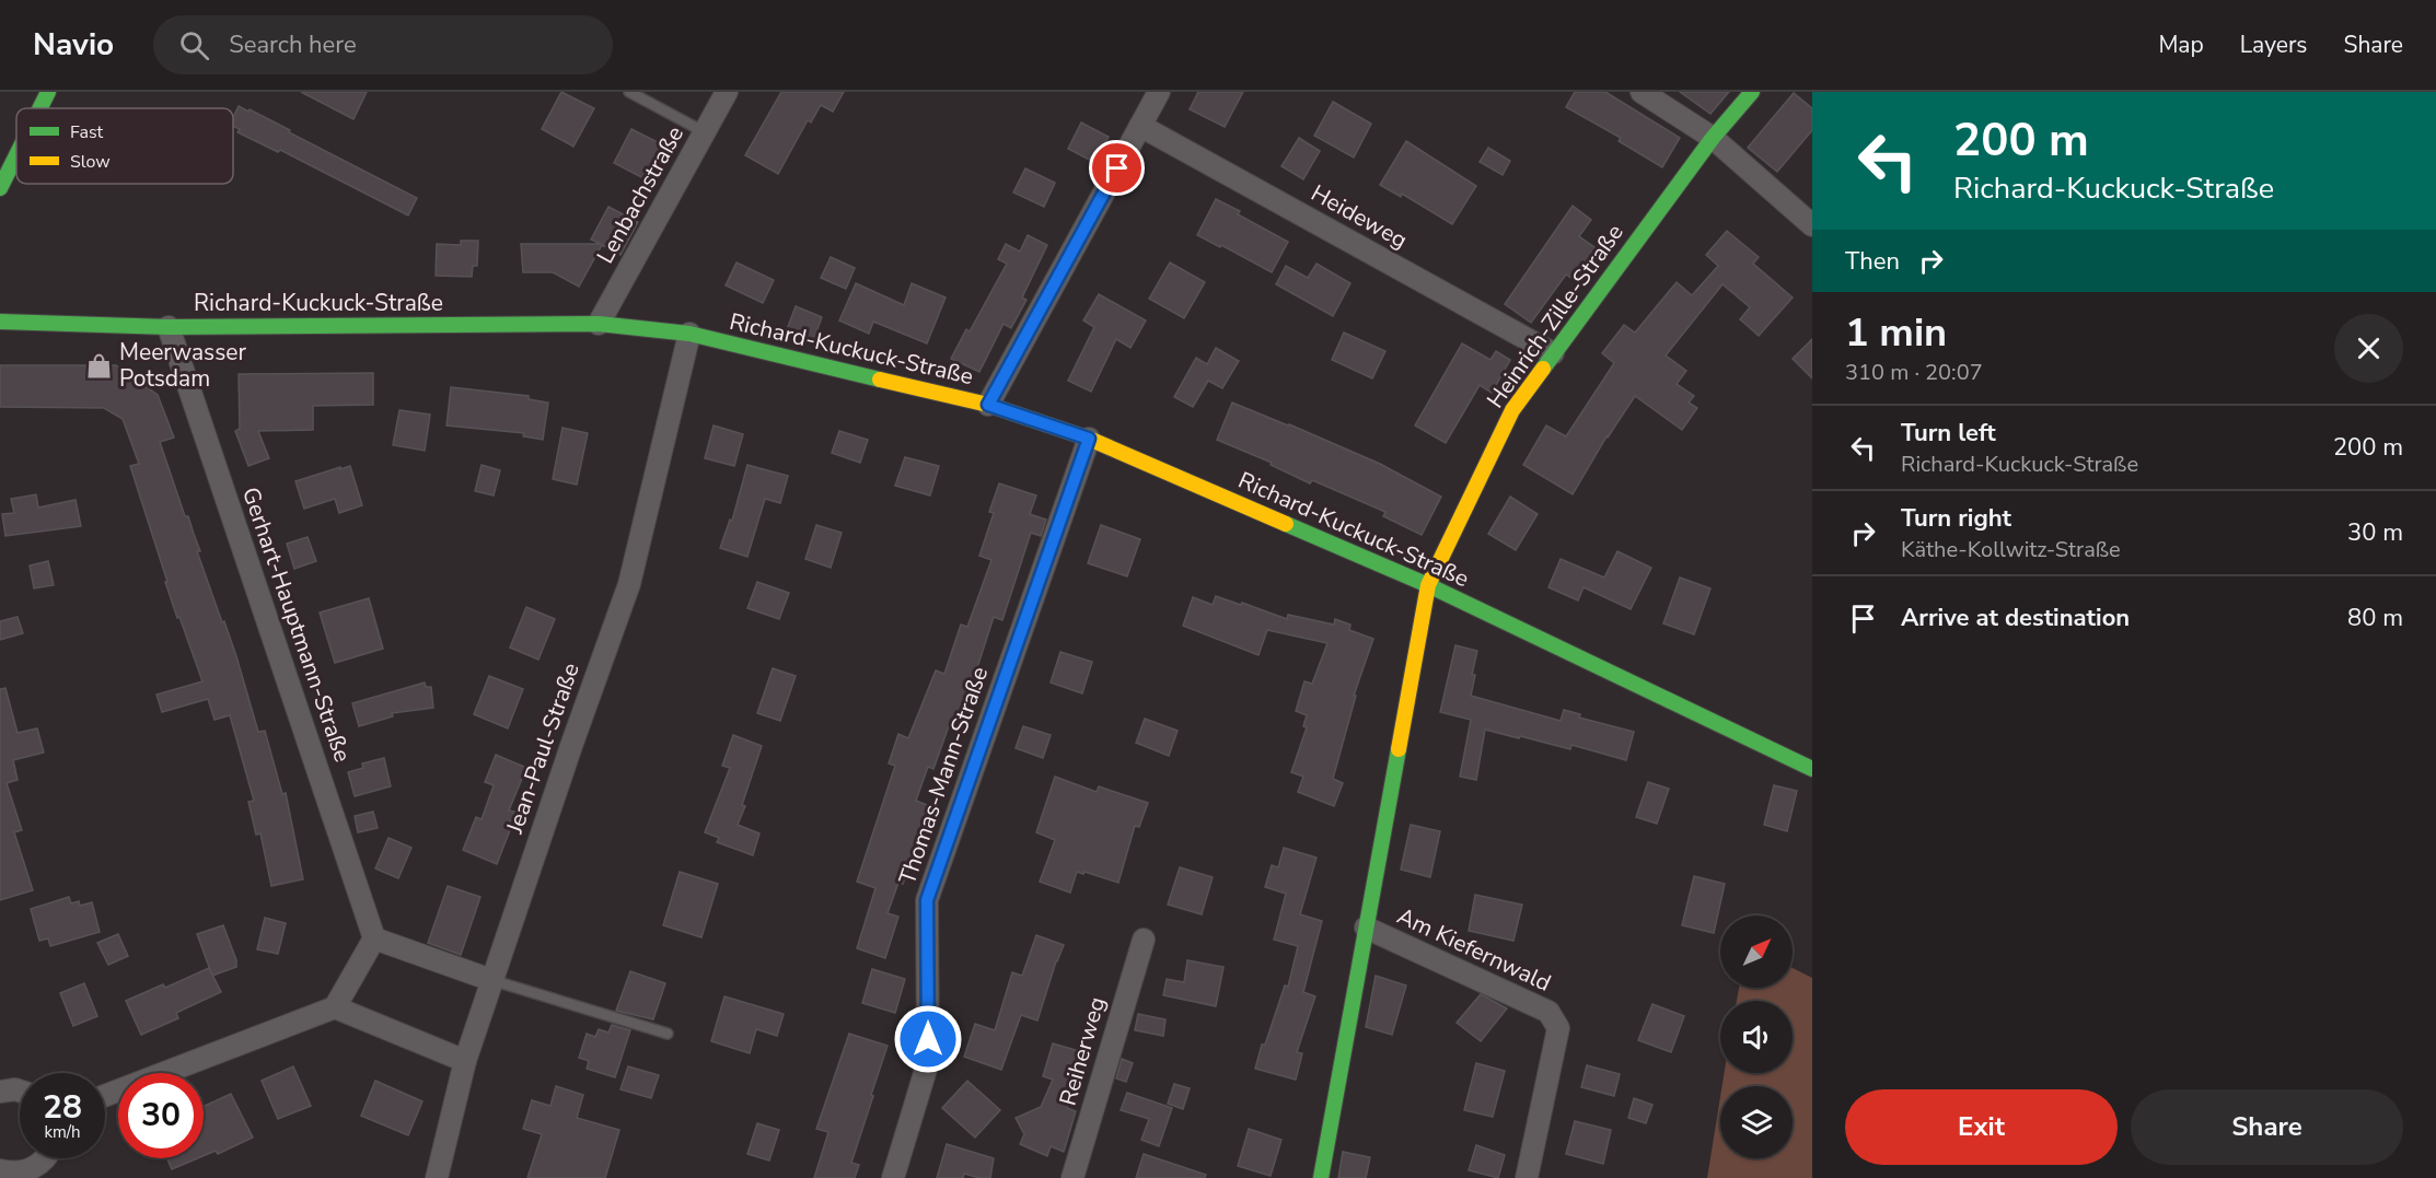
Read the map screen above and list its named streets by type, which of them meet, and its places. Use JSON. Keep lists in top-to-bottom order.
{
  "streets": {
    "street": [
      "Lenbachstraße",
      "Heideweg",
      "Richard-Kuckuck-Straße",
      "Heinrich-Zille-Straße",
      "Gerhart-Hauptmann-Straße",
      "Jean-Paul-Straße",
      "Thomas-Mann-Straße",
      "Am Kiefernwald",
      "Reiherweg"
    ]
  },
  "crossings": [
    ["Lenbachstraße", "Richard-Kuckuck-Straße"],
    ["Heideweg", "Heinrich-Zille-Straße"],
    ["Richard-Kuckuck-Straße", "Heinrich-Zille-Straße"],
    ["Richard-Kuckuck-Straße", "Gerhart-Hauptmann-Straße"],
    ["Richard-Kuckuck-Straße", "Jean-Paul-Straße"],
    ["Richard-Kuckuck-Straße", "Thomas-Mann-Straße"],
    ["Richard-Kuckuck-Straße", "Am Kiefernwald"],
    ["Heinrich-Zille-Straße", "Am Kiefernwald"]
  ],
  "places": {
    "shop": ["Meerwasser Potsdam"]
  },
  "legend": ["Fast", "Slow"],
  "north": "top right",
  "page": {
    "header": "Navio",
    "search": "Search here",
    "nav": ["Map", "Layers", "Share"],
    "turn": ["200 m", "Richard-Kuckuck-Straße"],
    "then": "Then",
    "heading": ["1 min", "310 m · 20:07"],
    "list": [
      {
        "name": "Turn left",
        "note": "Richard-Kuckuck-Straße",
        "value": "200 m"
      },
      {
        "name": "Turn right",
        "note": "Käthe-Kollwitz-Straße",
        "value": "30 m"
      },
      {
        "name": "Arrive at destination",
        "value": "80 m"
      }
    ],
    "speed": "28 km/h",
    "limit": "30",
    "buttons": ["Exit", "Share"]
  }
}
